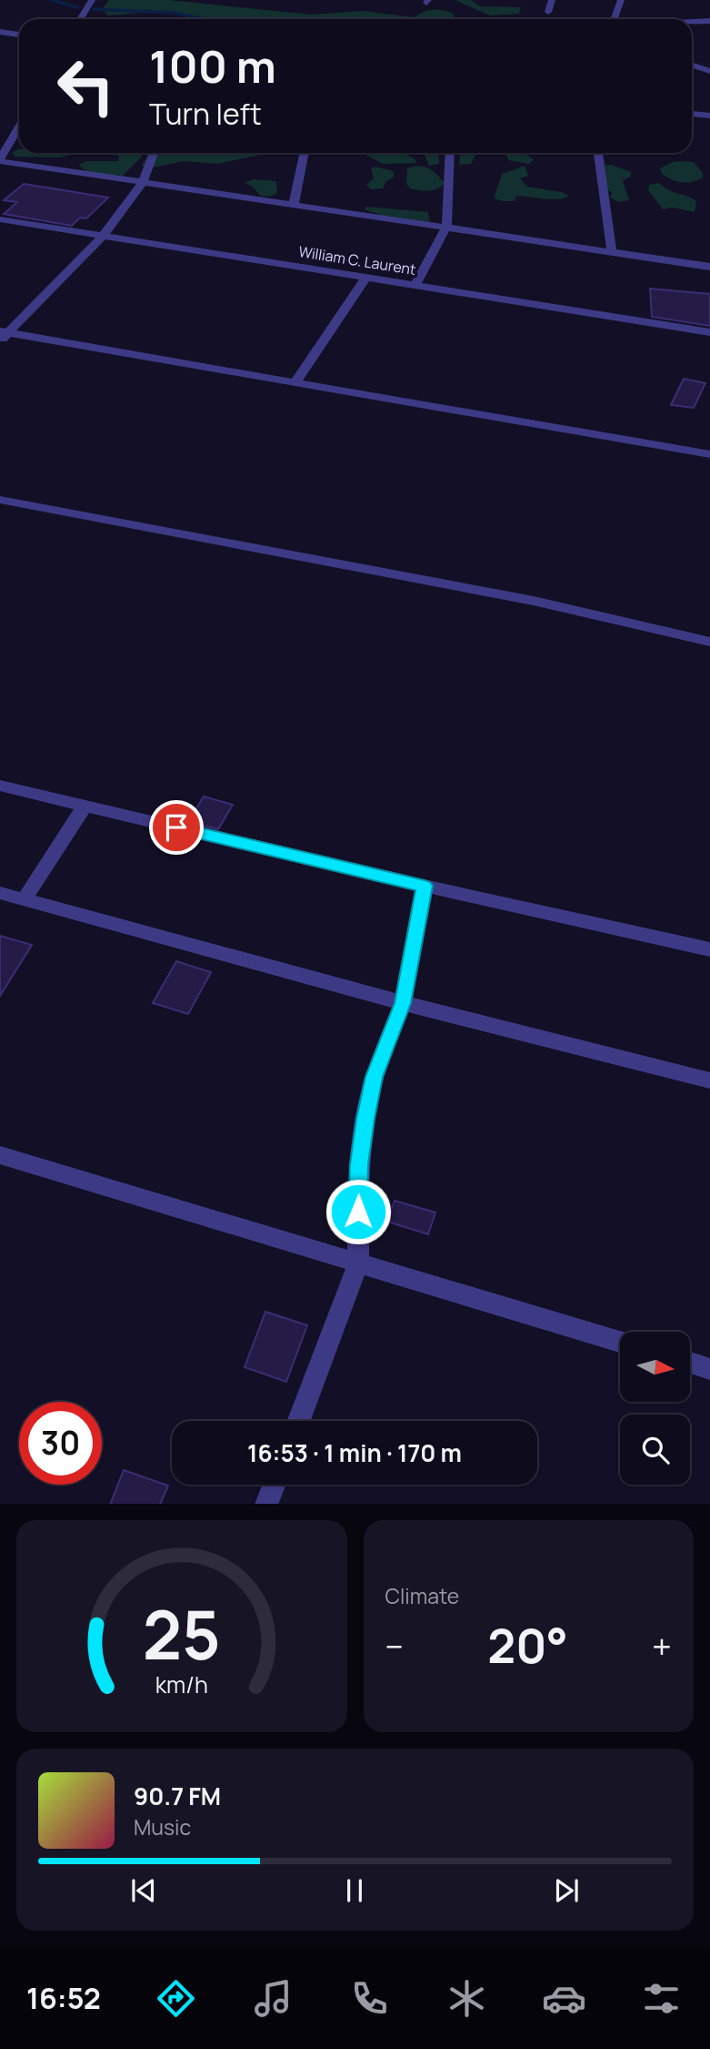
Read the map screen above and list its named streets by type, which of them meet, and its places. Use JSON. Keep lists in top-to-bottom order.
{
  "streets": {
    "street": ["William C. Laurent"]
  },
  "north": "right",
  "page": {
    "turn": ["100 m", "Turn left"],
    "limit": "30",
    "trip": "16:53 · 1 min · 170 m",
    "tile": "Climate",
    "heat": ["−", "20°", "+"],
    "song": ["90.7 FM", "Music"],
    "tabs": "16:52",
    "gauge": ["25", "km/h"]
  }
}
